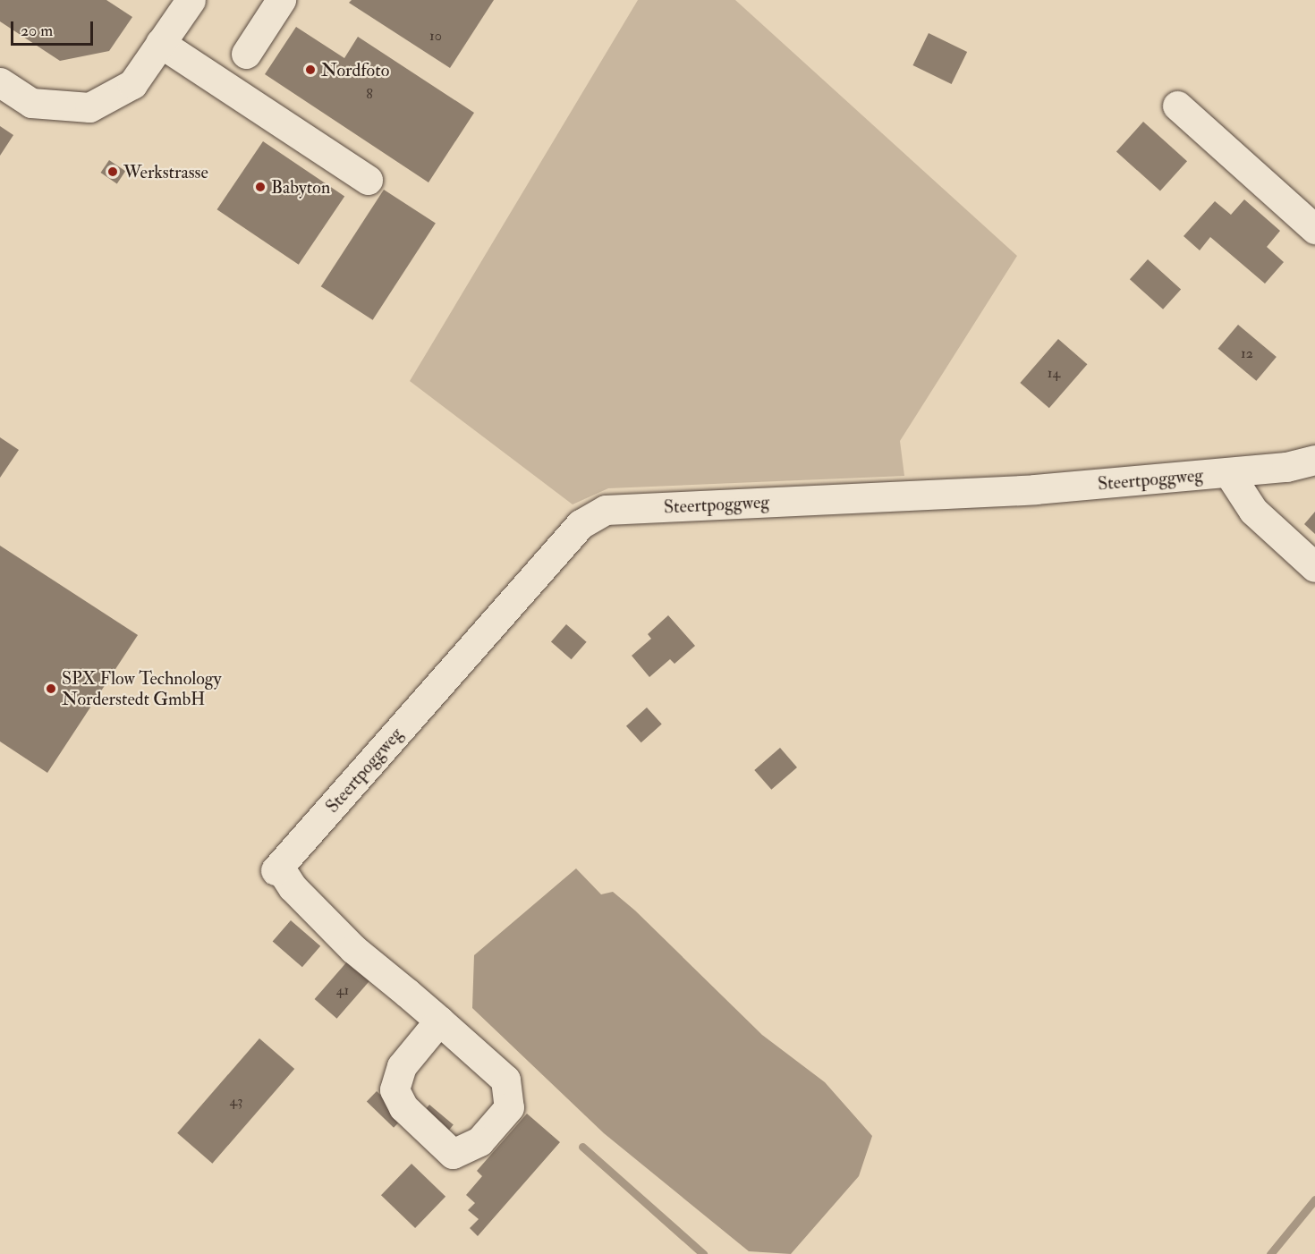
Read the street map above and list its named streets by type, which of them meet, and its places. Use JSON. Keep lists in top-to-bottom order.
{
  "streets": {
    "street": ["Steertpoggweg"]
  },
  "places": [
    "Nordfoto",
    "Werkstrasse",
    "Babyton",
    "SPX Flow Technology Norderstedt GmbH"
  ],
  "house_numbers": [
    "10",
    "8",
    "12",
    "14",
    "41",
    "43"
  ],
  "scale_bar": "20 m"
}
